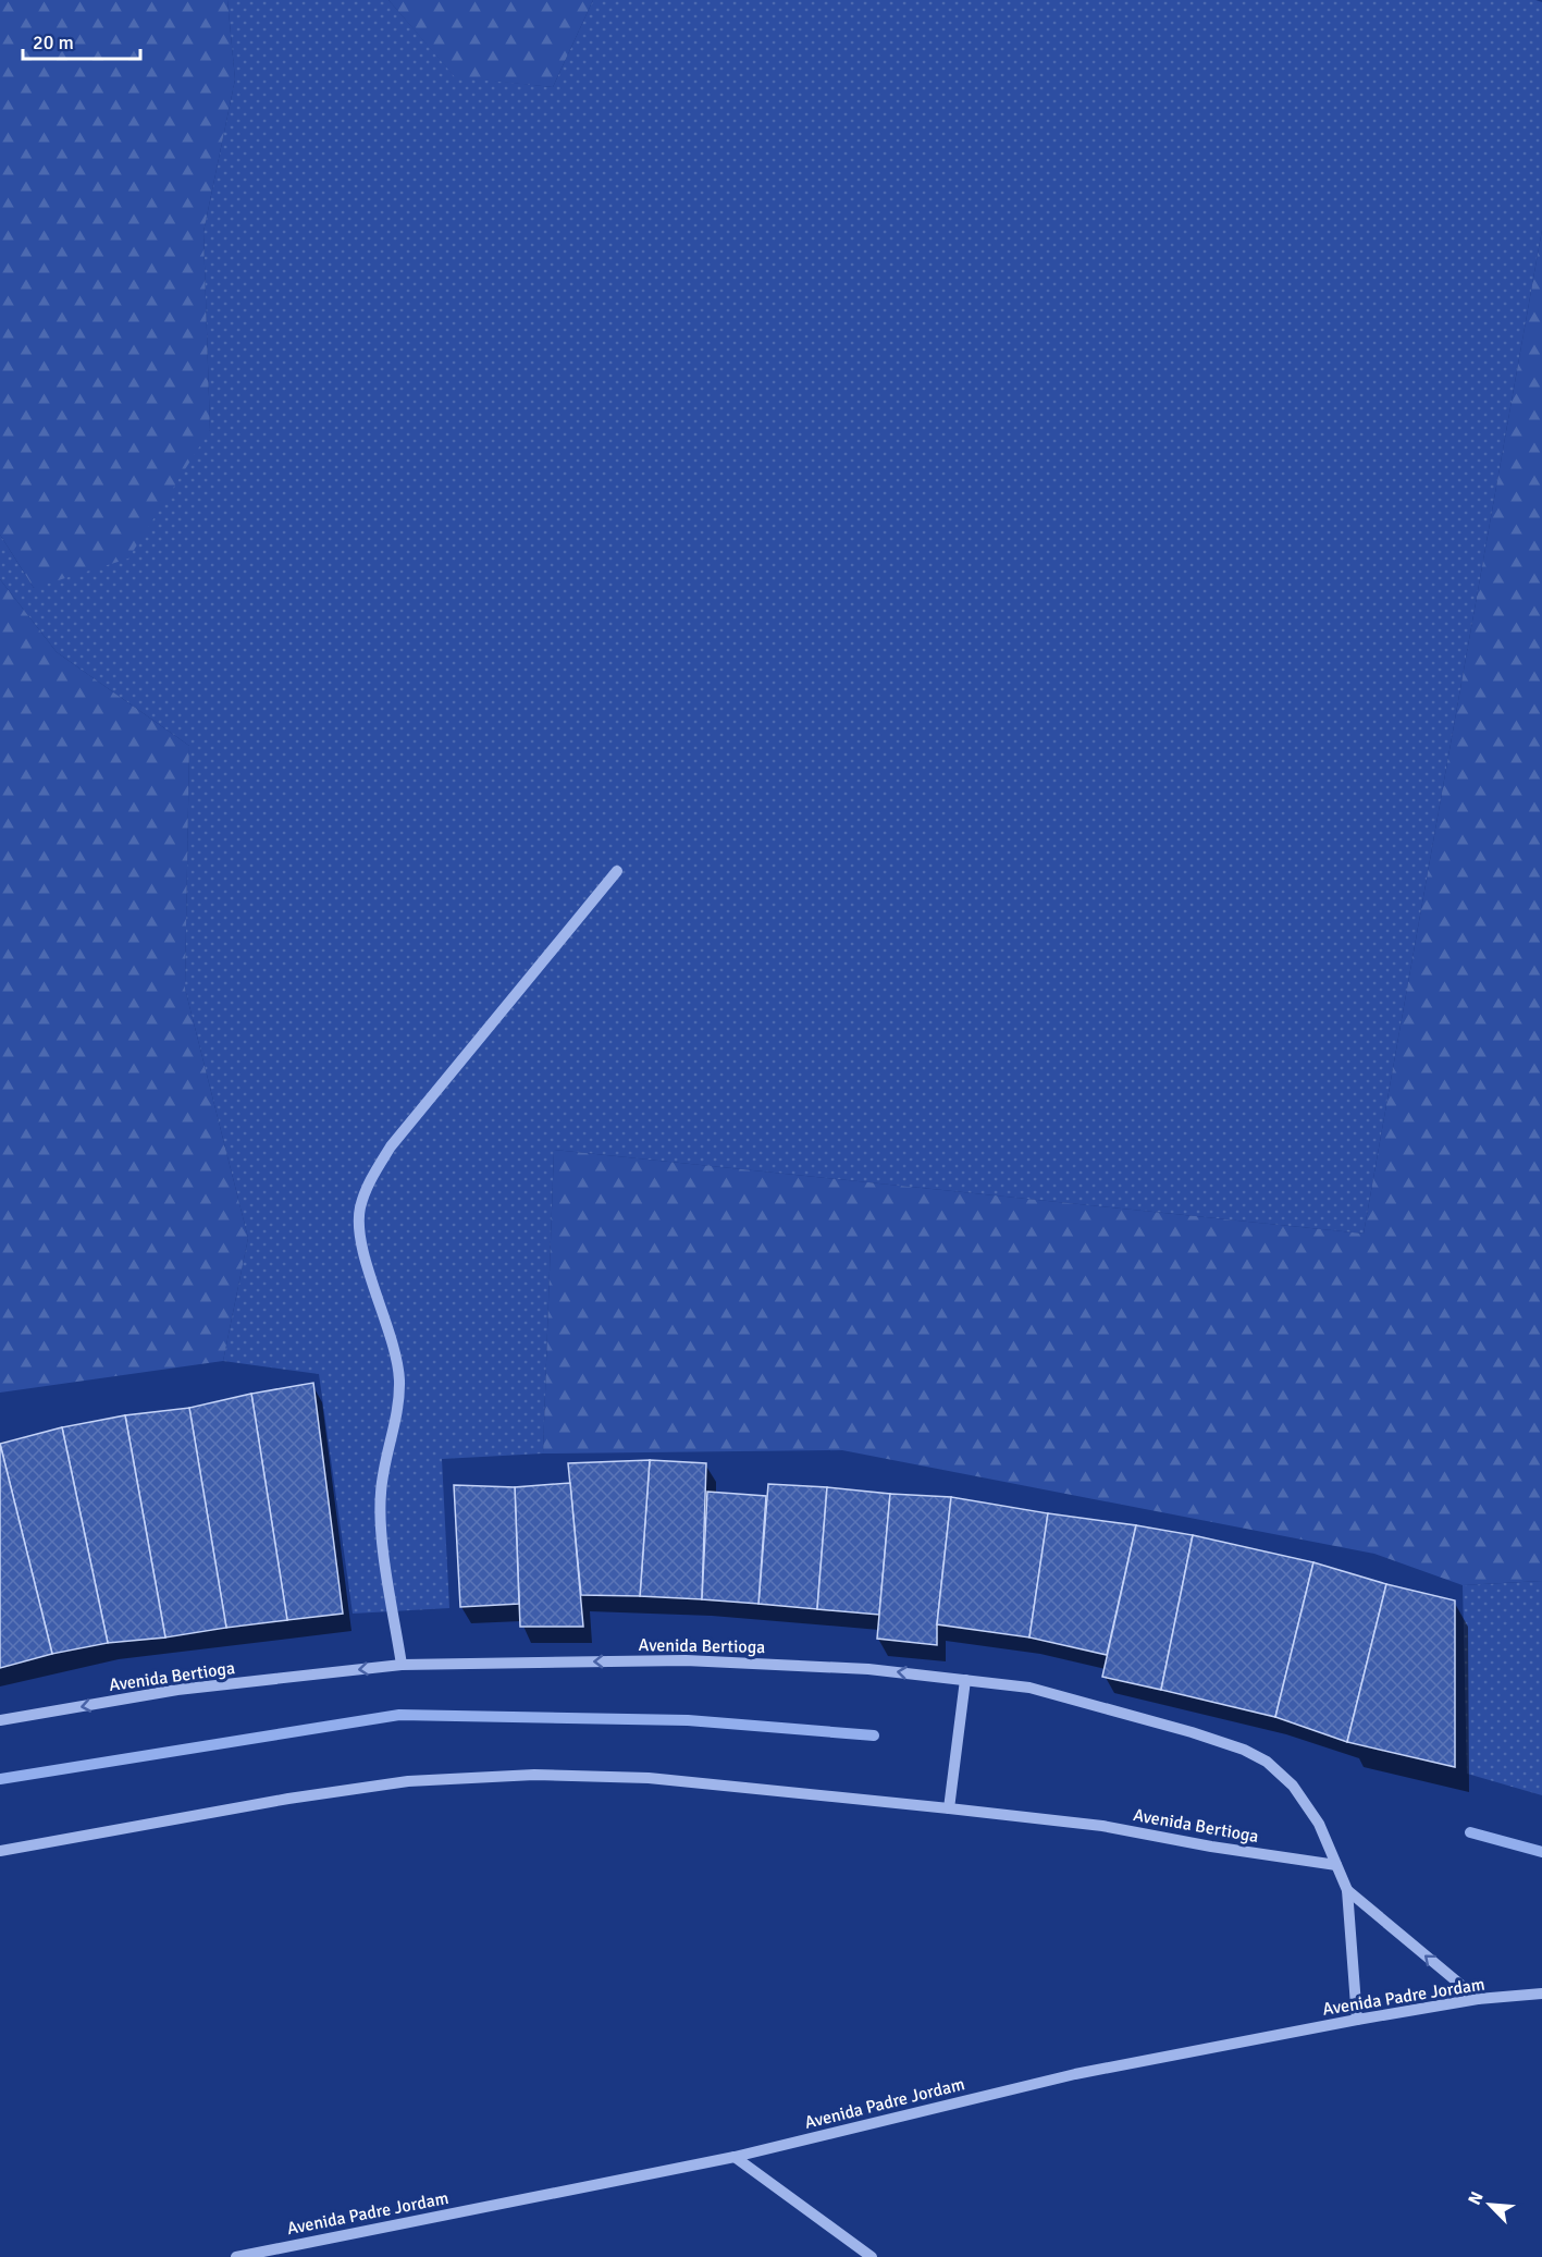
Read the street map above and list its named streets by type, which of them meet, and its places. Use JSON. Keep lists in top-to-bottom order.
{
  "streets": {
    "street": ["Avenida Bertioga", "Avenida Padre Jordam"]
  },
  "crossings": [
    ["Avenida Bertioga", "Avenida Padre Jordam"]
  ],
  "scale_bar": "20 m",
  "north": "top left"
}
